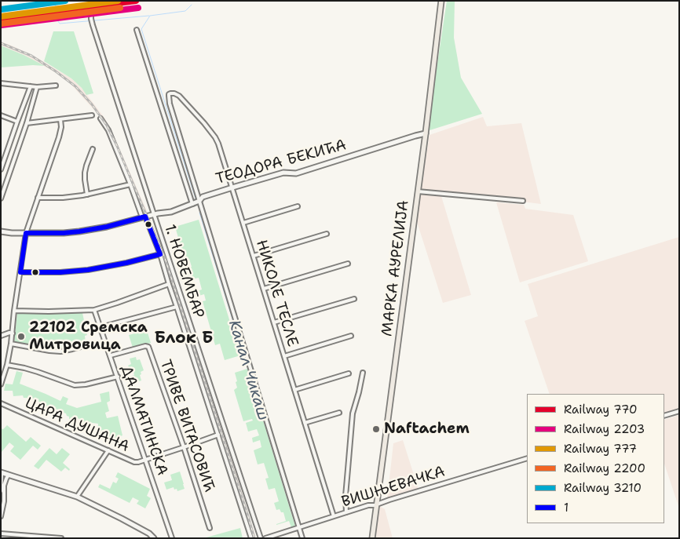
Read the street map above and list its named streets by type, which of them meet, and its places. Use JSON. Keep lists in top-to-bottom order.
{
  "streets": {
    "main road": ["МАРКА АУРЕЛИЈА"],
    "street": [
      "ТЕОДОРА БЕКИЋА",
      "1. НОВЕМБАР",
      "НИКОЛЕ ТЕСЛЕ",
      "ДАЛМАТИНСКА",
      "ЦАРА ДУШАНА",
      "ТРИВЕ ВИТАСОВИЋ",
      "ВИШЊЕВАЧКА"
    ]
  },
  "crossings": [
    ["ТЕОДОРА БЕКИЋА", "МАРКА АУРЕЛИЈА"],
    ["ТЕОДОРА БЕКИЋА", "1. НОВЕМБАР"],
    ["ТЕОДОРА БЕКИЋА", "НИКОЛЕ ТЕСЛЕ"],
    ["МАРКА АУРЕЛИЈА", "ВИШЊЕВАЧКА"],
    ["НИКОЛЕ ТЕСЛЕ", "ВИШЊЕВАЧКА"],
    ["ДАЛМАТИНСКА", "ЦАРА ДУШАНА"],
    ["ДАЛМАТИНСКА", "ТРИВЕ ВИТАСОВИЋ"]
  ],
  "districts": ["Блок Б"],
  "water": ["Канал Чикаш"],
  "places": ["22102 Сремска Митровица", "Naftachem"],
  "lines": [
    "rail line 770",
    "rail line 777",
    "rail line 3210",
    "rail line 2203",
    "rail line 2200",
    "transit line 1"
  ],
  "legend": [
    "Railway 770",
    "Railway 2203",
    "Railway 777",
    "Railway 2200",
    "Railway 3210",
    "1"
  ]
}
